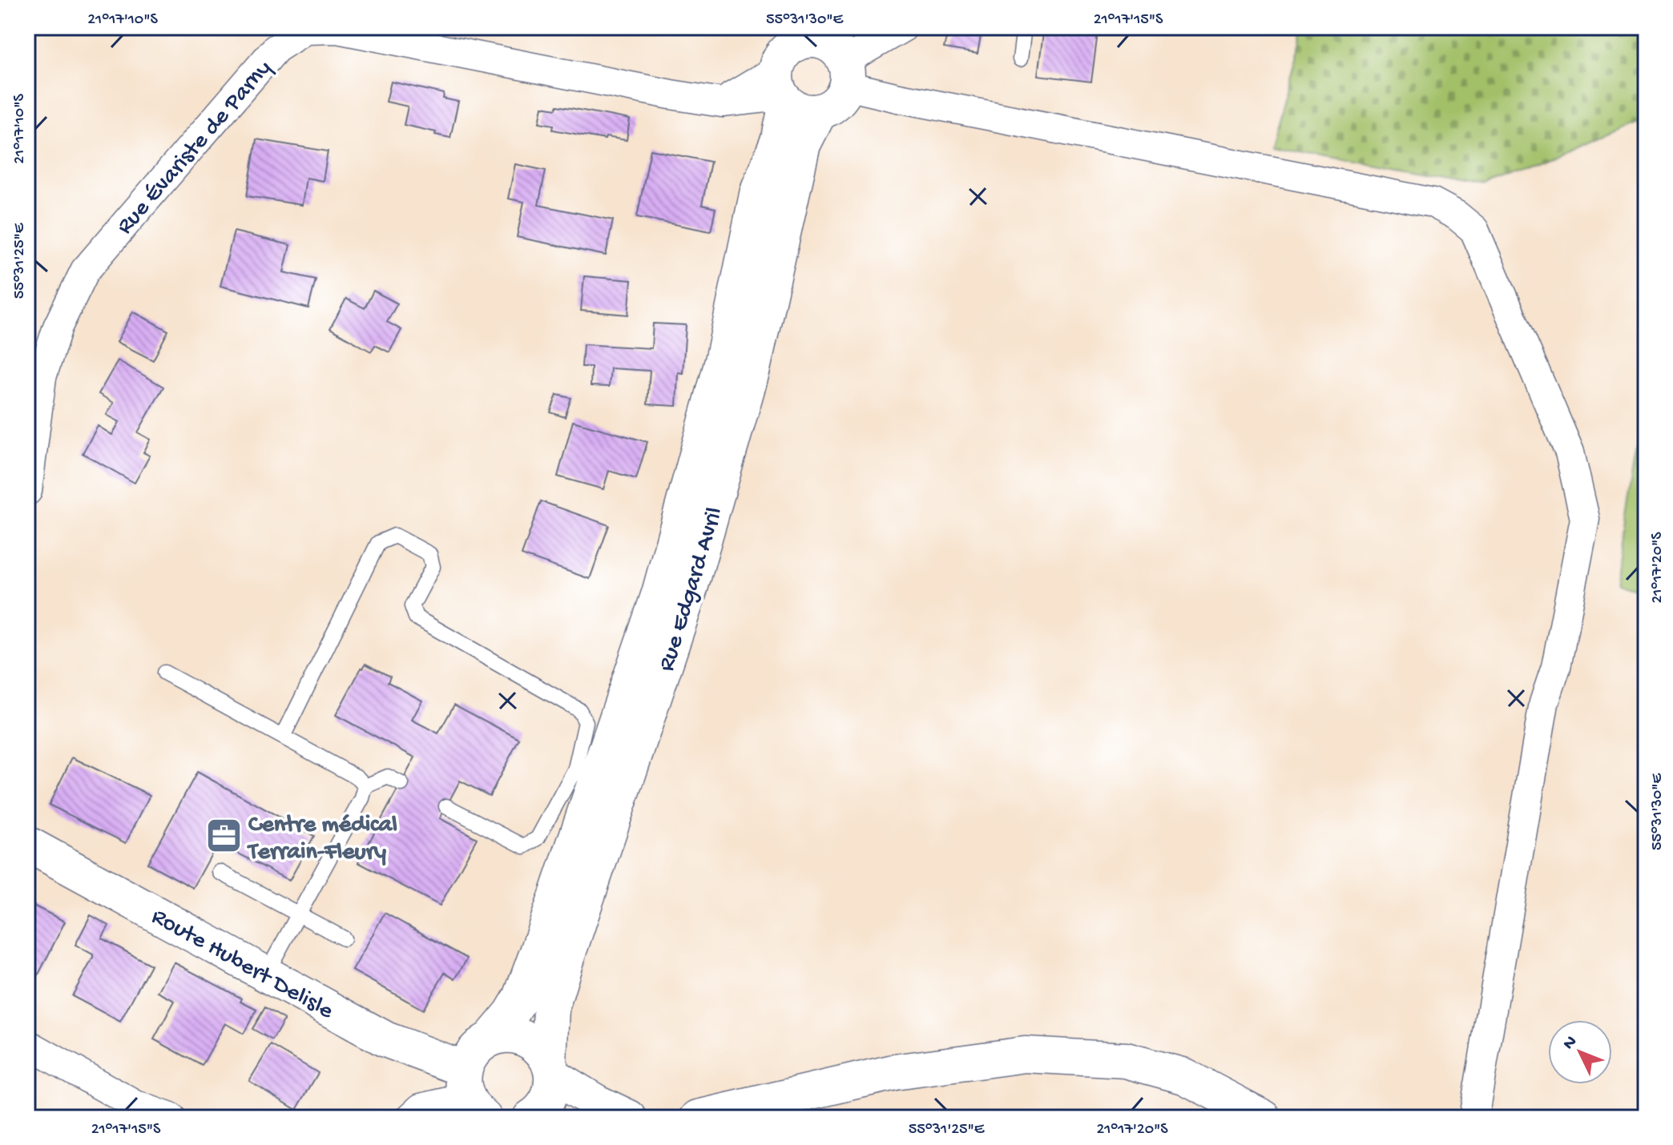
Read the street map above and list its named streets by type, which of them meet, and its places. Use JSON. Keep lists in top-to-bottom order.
{
  "streets": {
    "street": ["Rue Évariste de Parny", "Rue Edgard Avril", "Route Hubert Delisle"]
  },
  "crossings": [
    ["Rue Évariste de Parny", "Rue Edgard Avril"]
  ],
  "places": {
    "office": ["Centre médical Terrain-Fleury"]
  },
  "north": "top left",
  "coordinates": [
    "21°17'10\"S",
    "55°31'30\"E",
    "21°17'15\"S",
    "55°31'25\"E",
    "21°17'20\"S"
  ]
}
